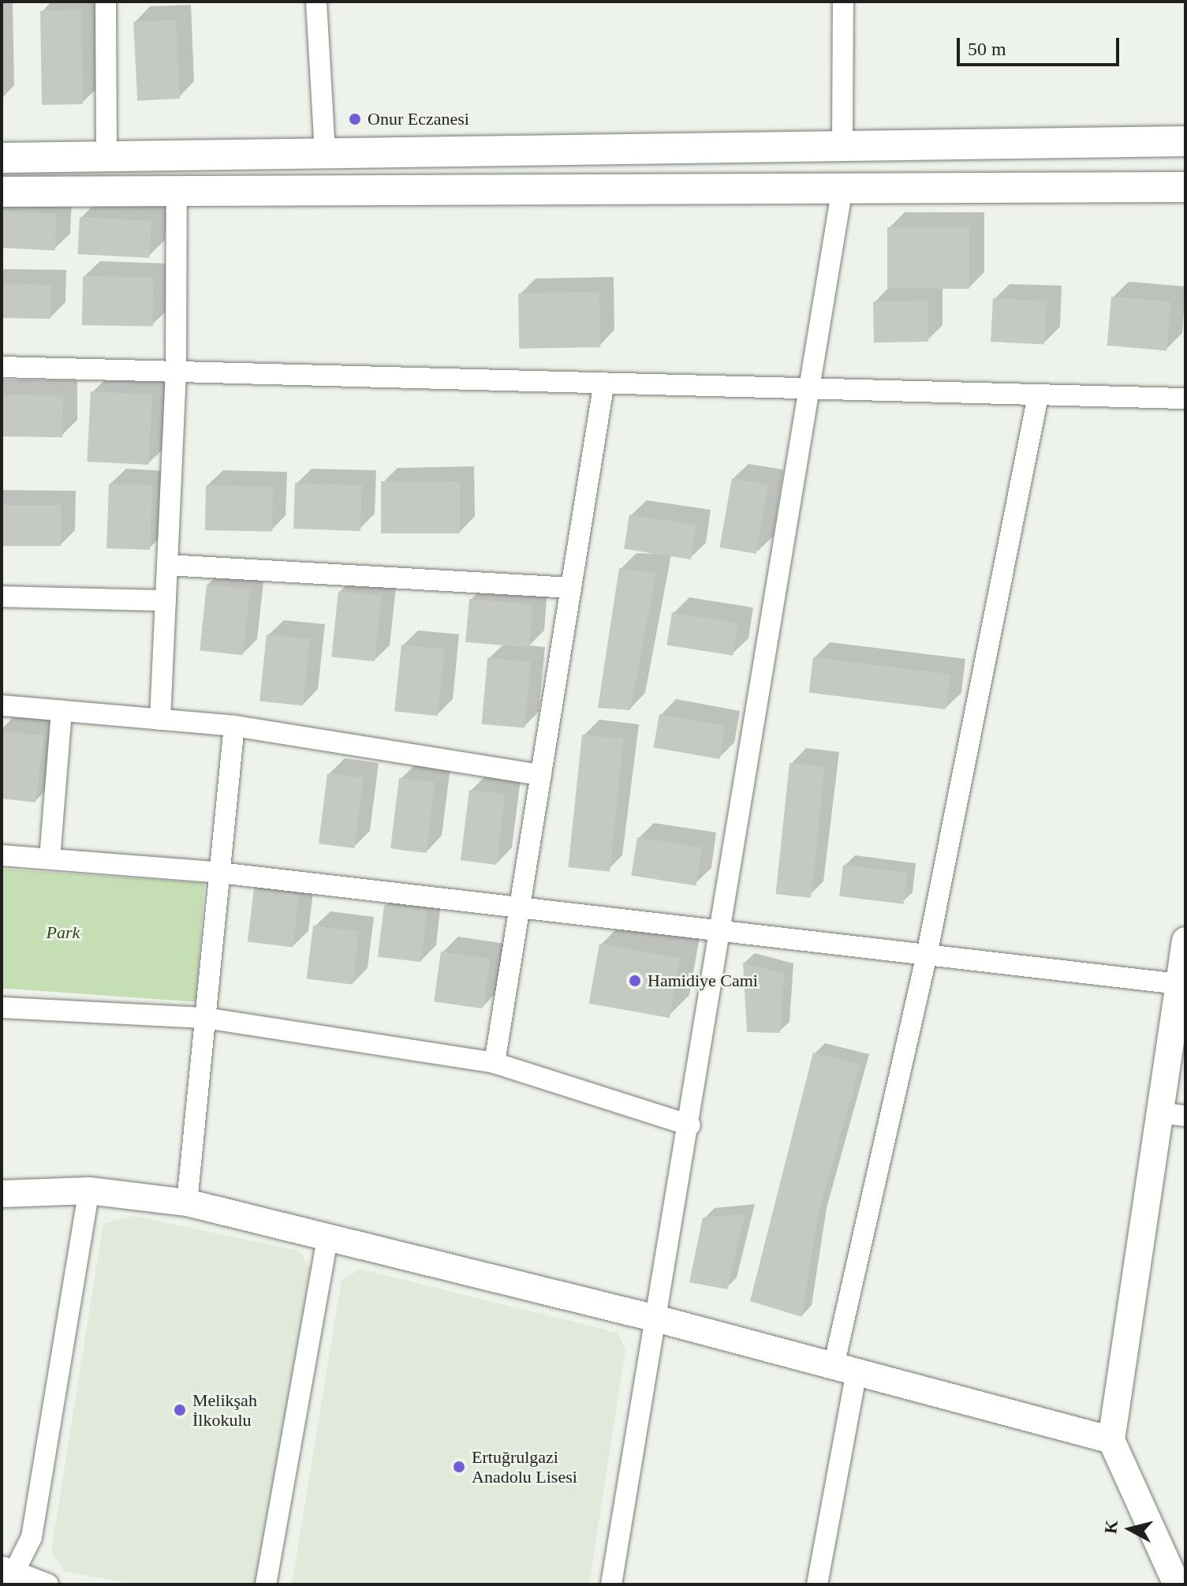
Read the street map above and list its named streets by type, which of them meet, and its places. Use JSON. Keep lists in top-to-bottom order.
{
  "parks": ["Park"],
  "places": [
    "Onur Eczanesi",
    "Hamidiye Cami",
    "Melikşah İlkokulu",
    "Ertuğrulgazi Anadolu Lisesi"
  ],
  "scale_bar": "50 m",
  "north": "left"
}
